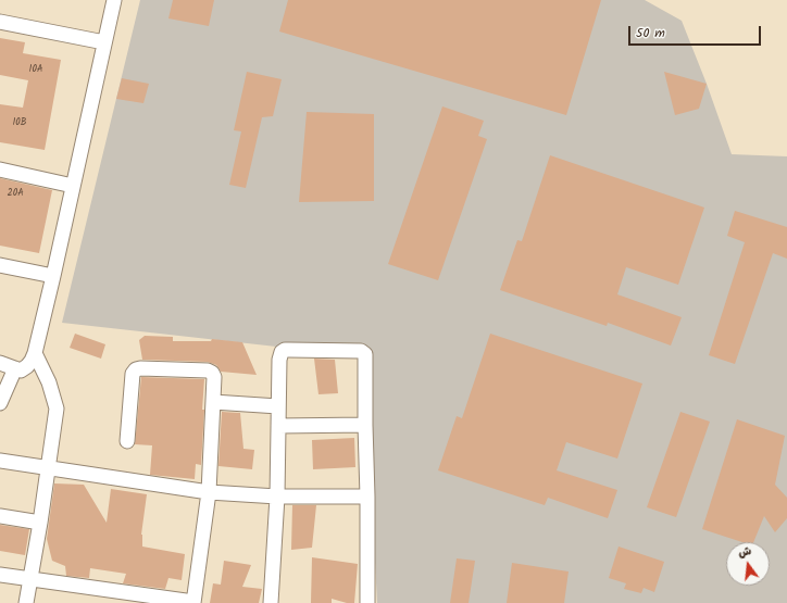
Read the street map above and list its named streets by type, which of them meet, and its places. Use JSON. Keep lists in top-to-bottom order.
{
  "house_numbers": ["10A", "10B", "20A"],
  "scale_bar": "50 m",
  "north": "top"
}
